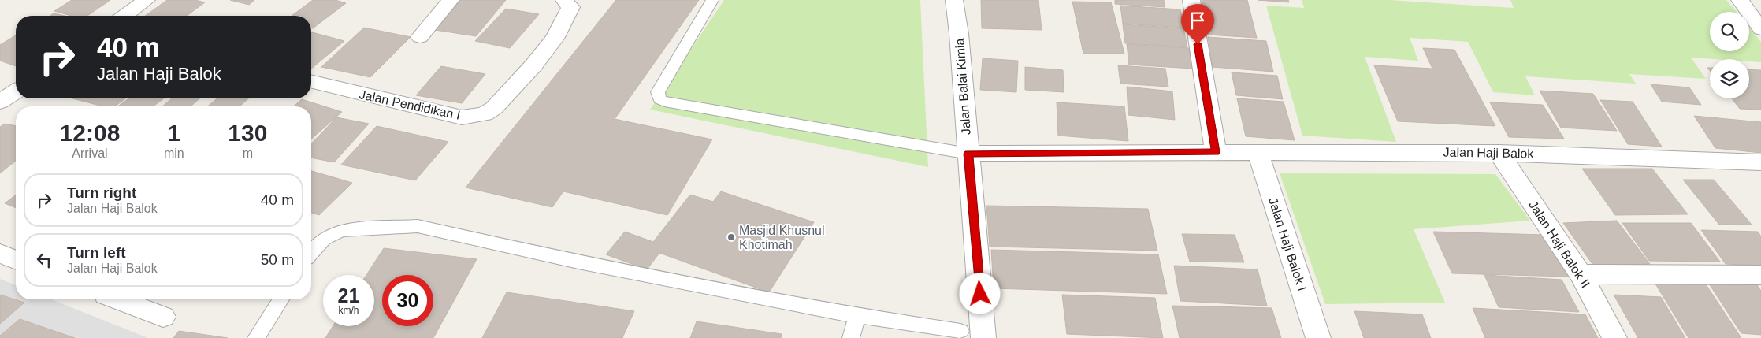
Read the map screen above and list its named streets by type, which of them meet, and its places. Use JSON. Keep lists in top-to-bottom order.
{
  "streets": {
    "street": [
      "Jalan Balai Kimia",
      "Jalan Pendidikan I",
      "Jalan Haji Balok",
      "Jalan Haji Balok I",
      "Jalan Haji Balok II"
    ]
  },
  "crossings": [
    ["Jalan Balai Kimia", "Jalan Haji Balok"],
    ["Jalan Haji Balok", "Jalan Haji Balok I"],
    ["Jalan Haji Balok", "Jalan Haji Balok II"]
  ],
  "places": ["Masjid Khusnul Khotimah"],
  "page": {
    "turn": ["40 m", "Jalan Haji Balok"],
    "eta": [
      "12:08",
      "Arrival",
      "1",
      "min",
      "130",
      "m"
    ],
    "list": [
      {
        "name": "Turn right",
        "note": "Jalan Haji Balok",
        "value": "40 m"
      },
      {
        "name": "Turn left",
        "note": "Jalan Haji Balok",
        "value": "50 m"
      }
    ],
    "speed": "21 km/h",
    "limit": "30"
  }
}
